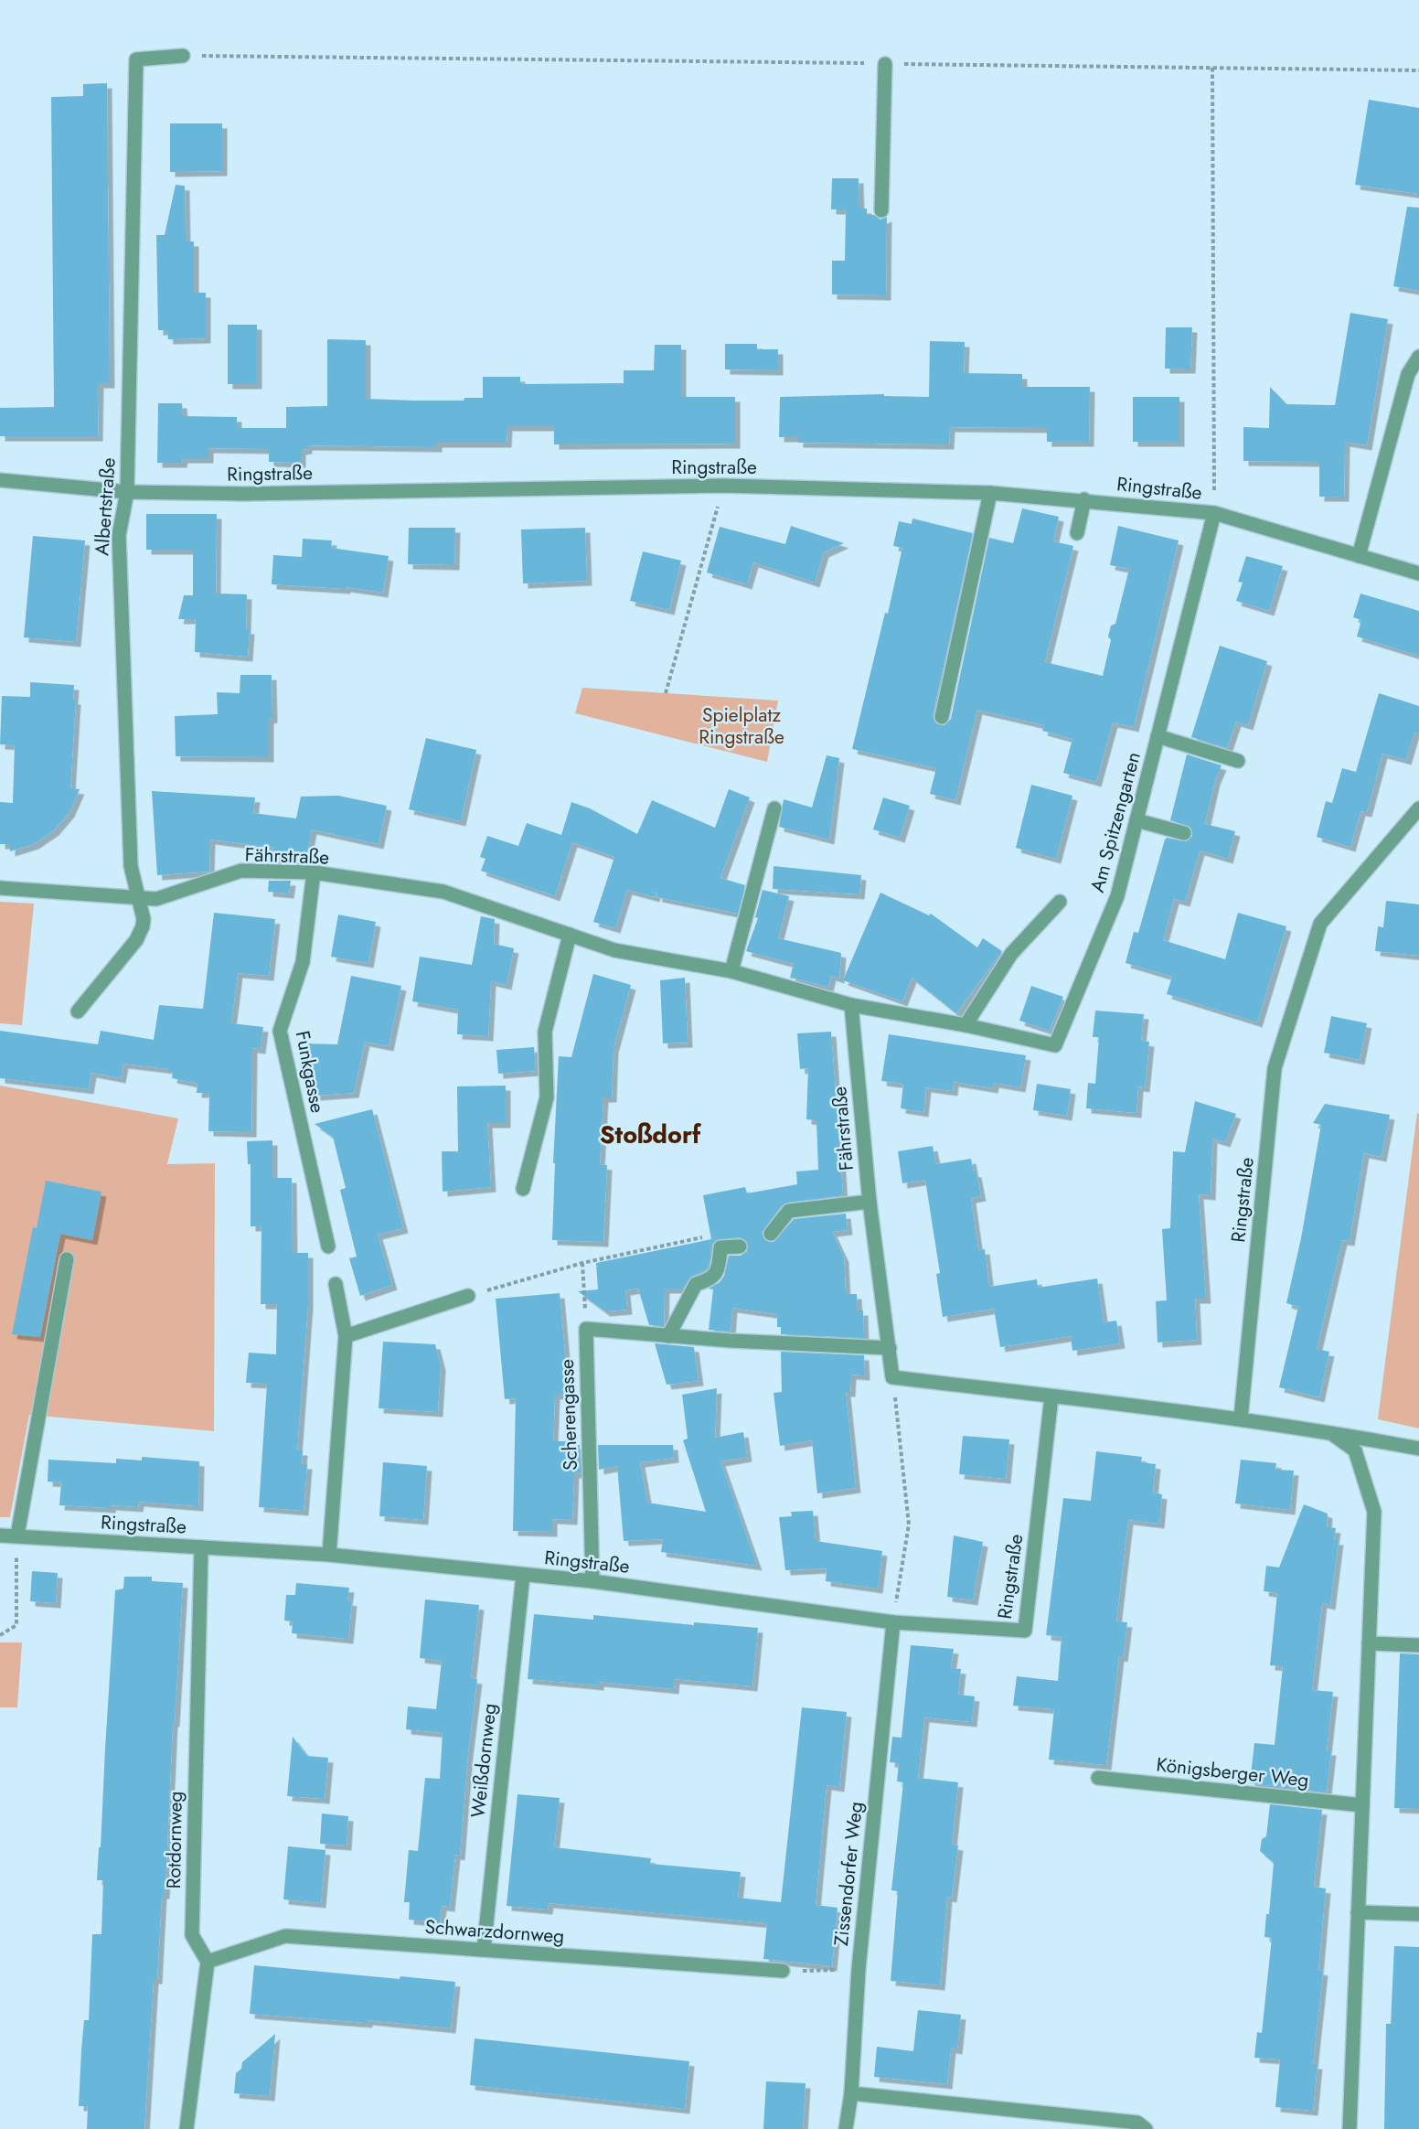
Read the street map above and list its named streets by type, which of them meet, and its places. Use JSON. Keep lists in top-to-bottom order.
{
  "streets": {
    "street": [
      "Ringstraße",
      "Albertstraße",
      "Am Spitzengarten",
      "Fährstraße",
      "Funkgasse",
      "Scherengasse",
      "Weißdornweg",
      "Königsberger Weg",
      "Rotdornweg",
      "Zissendorfer Weg",
      "Schwarzdornweg"
    ]
  },
  "crossings": [
    ["Ringstraße", "Albertstraße"],
    ["Ringstraße", "Am Spitzengarten"],
    ["Ringstraße", "Scherengasse"],
    ["Ringstraße", "Weißdornweg"],
    ["Ringstraße", "Rotdornweg"],
    ["Ringstraße", "Zissendorfer Weg"],
    ["Albertstraße", "Fährstraße"],
    ["Am Spitzengarten", "Fährstraße"],
    ["Fährstraße", "Funkgasse"],
    ["Weißdornweg", "Schwarzdornweg"],
    ["Rotdornweg", "Schwarzdornweg"]
  ],
  "districts": ["Stoßdorf"],
  "parks": ["Spielplatz Ringstraße"]
}
